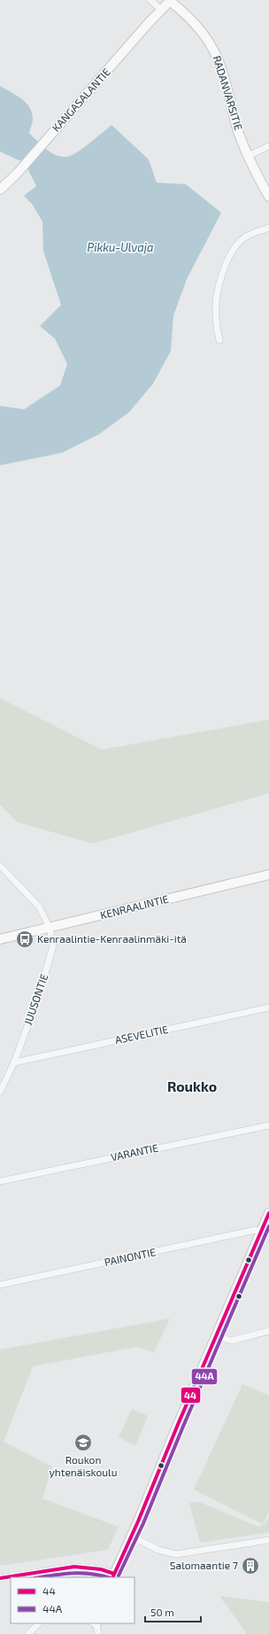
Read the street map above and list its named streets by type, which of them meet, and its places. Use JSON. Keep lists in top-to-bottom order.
{
  "streets": {
    "street": [
      "RADANVARSITIE",
      "KANGASALANTIE",
      "KENRAALINTIE",
      "JUUSONTIE",
      "ASEVELITIE",
      "VARANTIE",
      "PAINONTIE"
    ]
  },
  "crossings": [
    ["RADANVARSITIE", "KANGASALANTIE"],
    ["KENRAALINTIE", "JUUSONTIE"],
    ["JUUSONTIE", "ASEVELITIE"]
  ],
  "districts": ["Roukko"],
  "water": ["Pikku-Ulvaja"],
  "places": {
    "bus stop": ["Kenraalintie-Kenraalinmäki-itä"],
    "school or university": ["Roukon yhtenäiskoulu"],
    "building": ["Salomaantie 7"]
  },
  "lines": ["transit line 44", "transit line 44A"],
  "legend": ["44", "44A"],
  "scale_bar": "50 m"
}
